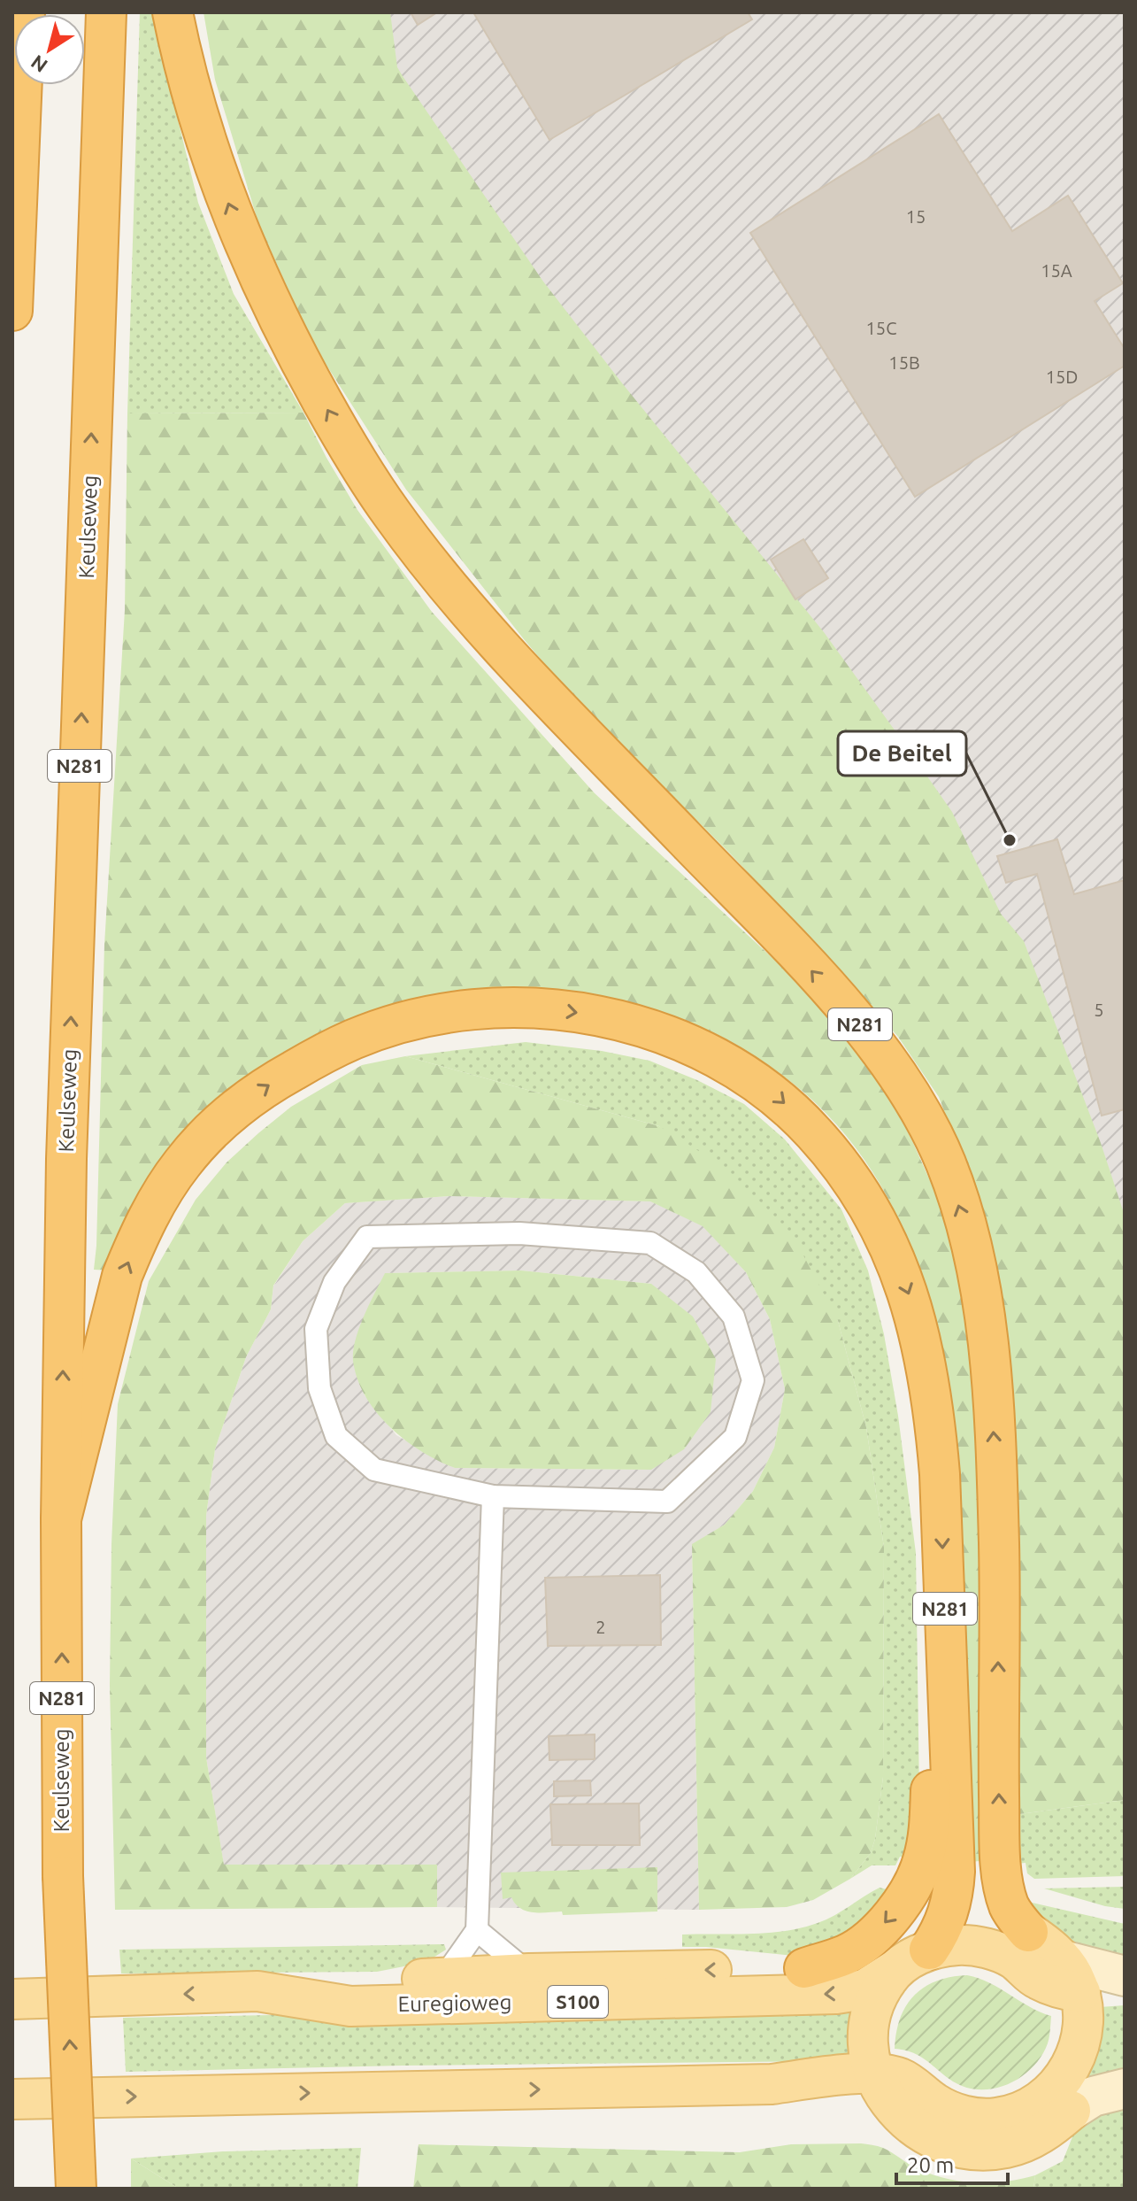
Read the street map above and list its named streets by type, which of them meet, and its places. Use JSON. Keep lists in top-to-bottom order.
{
  "streets": {
    "highway": ["Keulseweg", "N281"],
    "main road": ["S100", "Euregioweg"]
  },
  "crossings": [
    ["Keulseweg", "N281"],
    ["N281", "S100"],
    ["S100", "Euregioweg"]
  ],
  "one_way": ["Keulseweg"],
  "places": ["De Beitel"],
  "house_numbers": [
    "15",
    "15A",
    "15C",
    "15B",
    "15D",
    "5",
    "2"
  ],
  "scale_bar": "20 m",
  "north": "bottom left"
}
